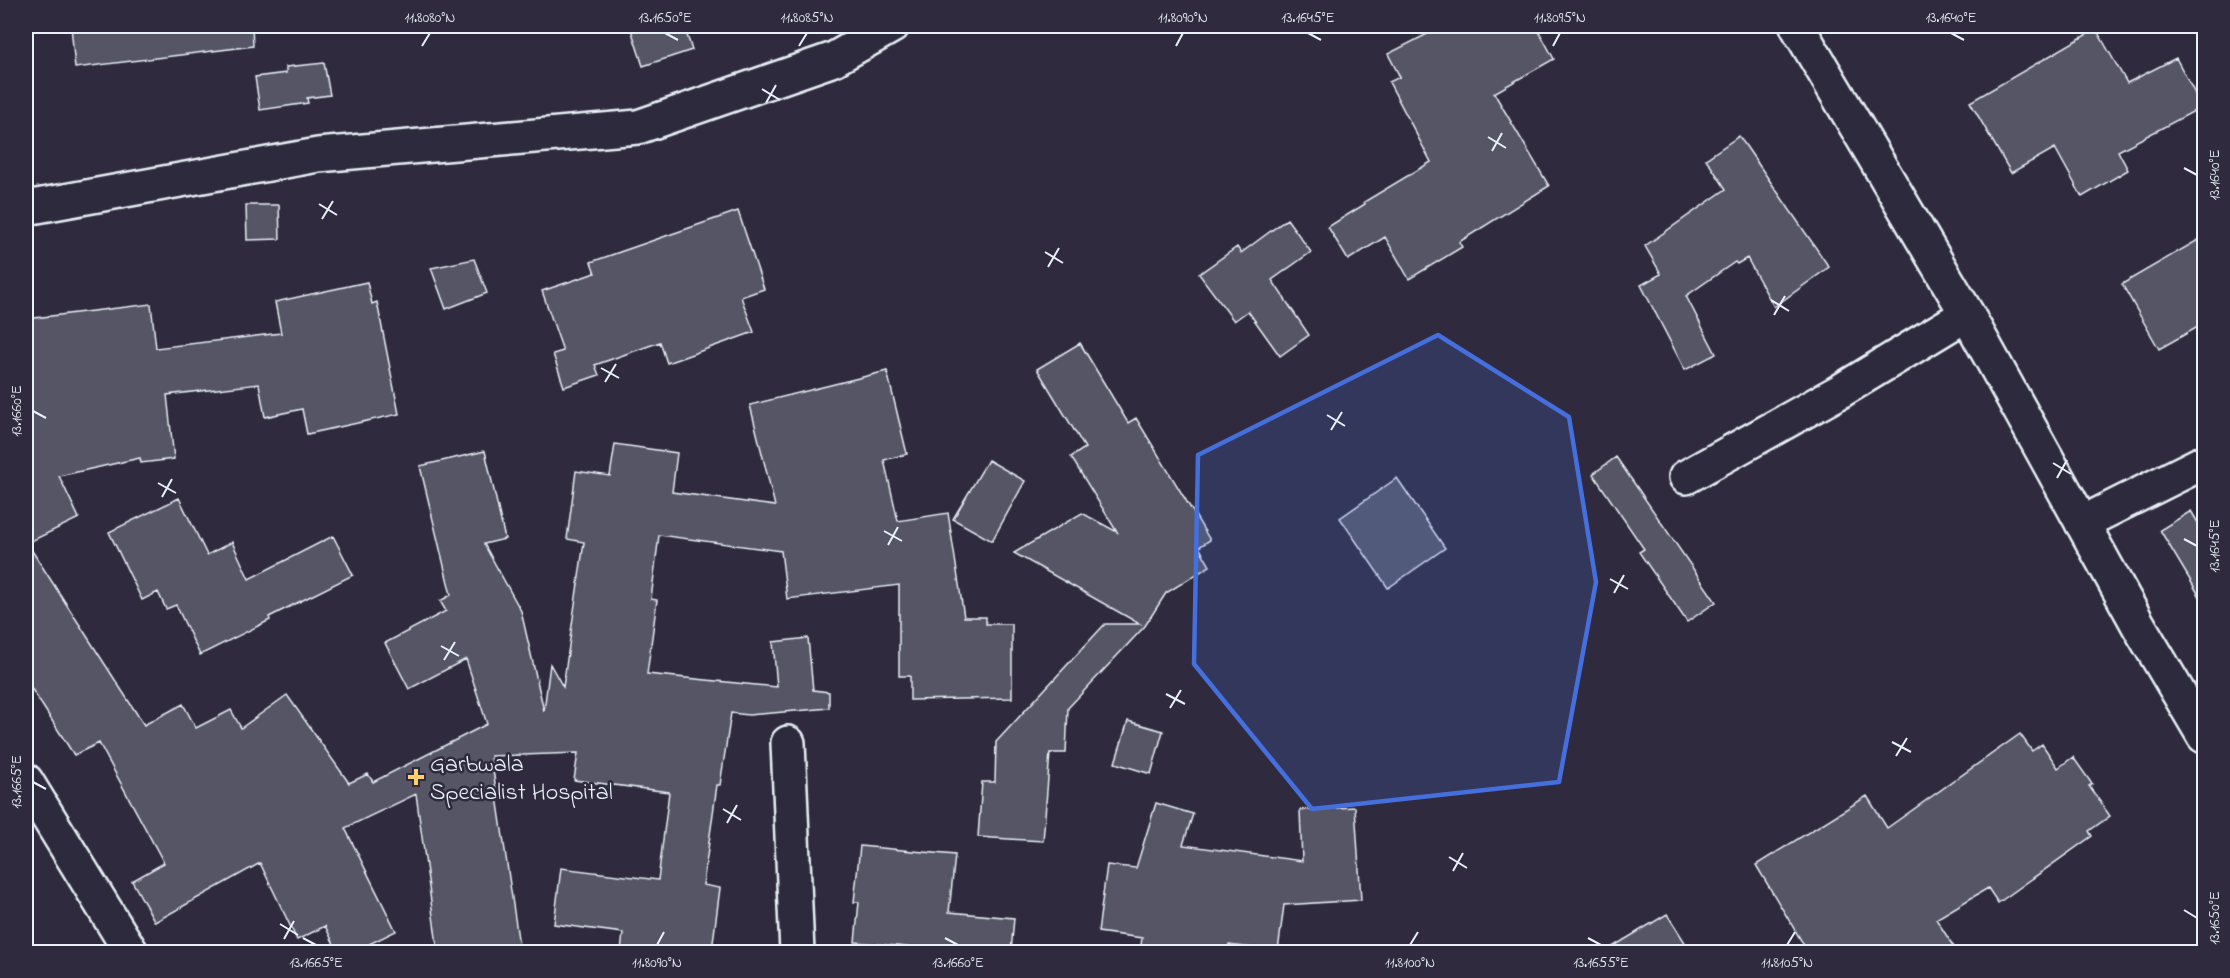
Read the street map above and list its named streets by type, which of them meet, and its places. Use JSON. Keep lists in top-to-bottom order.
{
  "places": {
    "health": ["Garbwala Specialist Hospital"]
  },
  "coordinates": [
    "11.8080°N",
    "13.1650°E",
    "11.8085°N",
    "11.8090°N",
    "13.1645°E",
    "11.8095°N",
    "13.1640°E",
    "13.1660°E",
    "13.1665°E",
    "11.8100°N",
    "13.1655°E",
    "11.8105°N"
  ]
}
